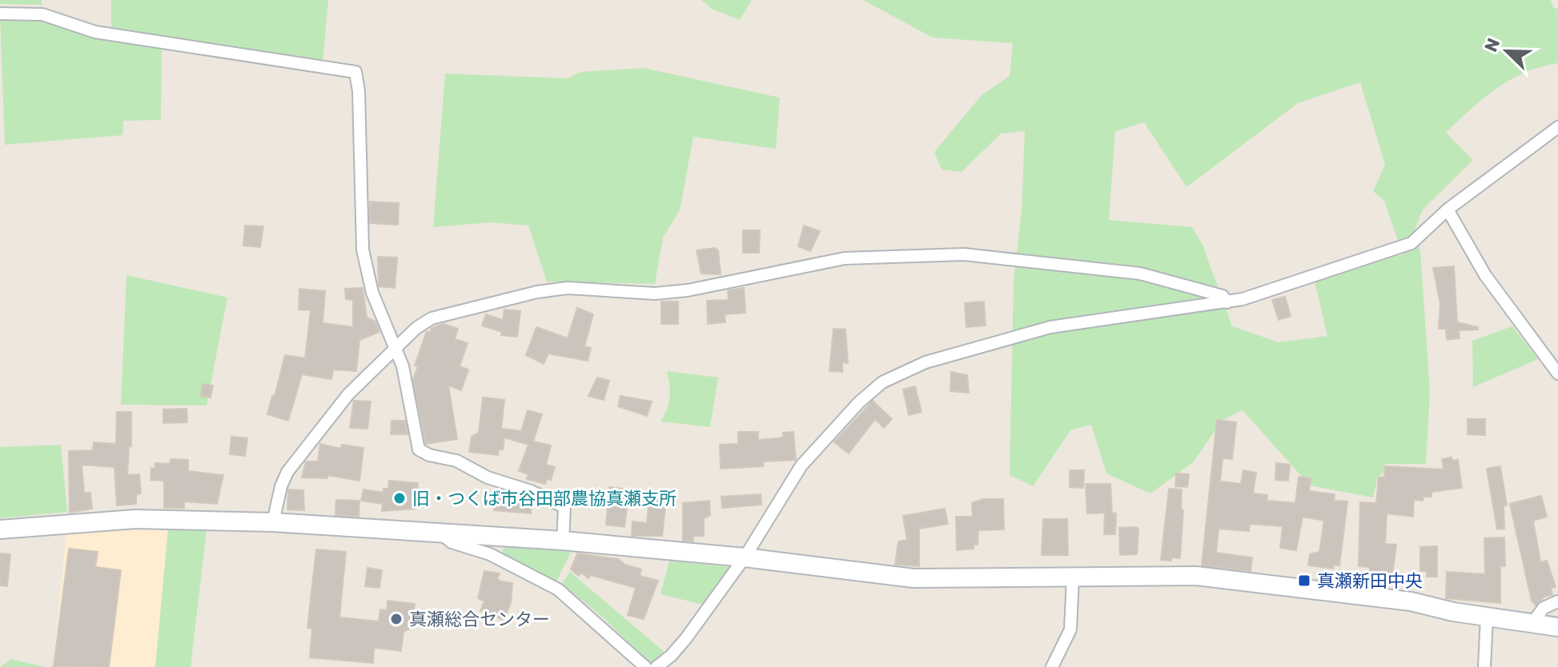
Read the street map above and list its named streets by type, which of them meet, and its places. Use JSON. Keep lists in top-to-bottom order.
{
  "places": {
    "other": ["旧・つくば市谷田部農協真瀬支所", "真瀬総合センター"],
    "transit": ["真瀬新田中央"]
  },
  "north": "top left"
}
